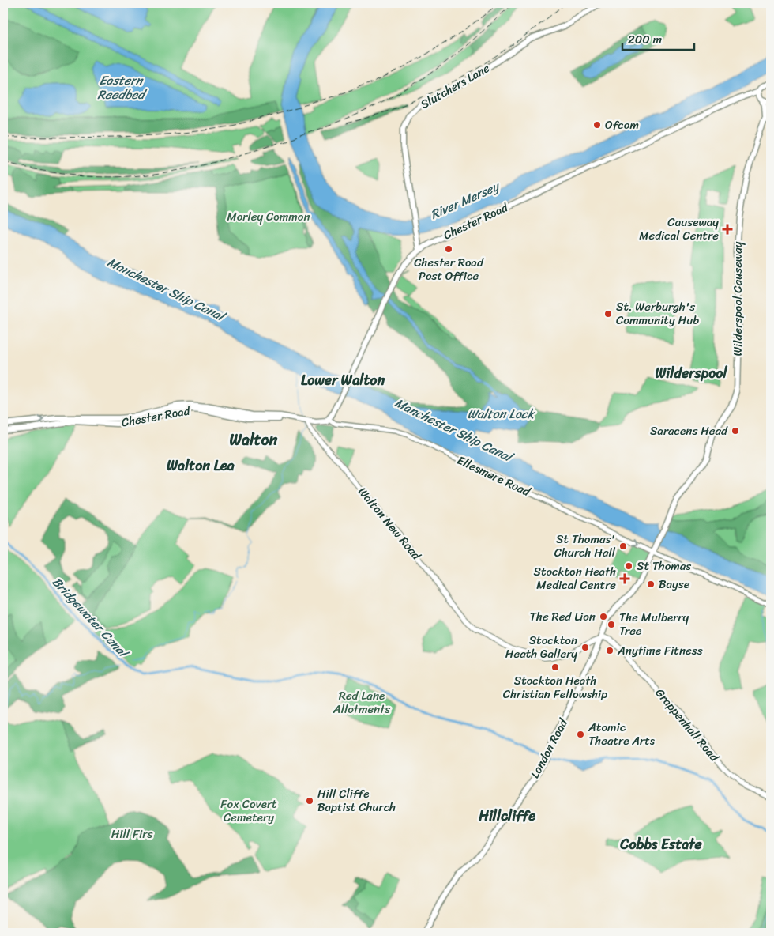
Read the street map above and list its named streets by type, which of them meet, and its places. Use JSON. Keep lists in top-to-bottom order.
{
  "streets": {
    "highway": [
      "Slutchers Lane",
      "Chester Road",
      "Wilderspool Causeway",
      "London Road"
    ],
    "main road": ["Ellesmere Road", "Walton New Road", "Grappenhall Road"]
  },
  "crossings": [
    ["Slutchers Lane", "Chester Road"],
    ["Chester Road", "Wilderspool Causeway"],
    ["Chester Road", "Ellesmere Road"],
    ["Chester Road", "Walton New Road"],
    ["Wilderspool Causeway", "London Road"],
    ["Ellesmere Road", "London Road"],
    ["Walton New Road", "Grappenhall Road"],
    ["Walton New Road", "London Road"],
    ["Grappenhall Road", "London Road"]
  ],
  "one_way": ["Ellesmere Road"],
  "districts": [
    "Wilderspool",
    "Lower Walton",
    "Walton",
    "Walton Lea",
    "Hillcliffe",
    "Cobbs Estate"
  ],
  "water": [
    "Eastern Reedbed",
    "River Mersey",
    "Manchester Ship Canal",
    "Walton Lock",
    "Bridgewater Canal"
  ],
  "parks": [
    "Morley Common",
    "Red Lane Allotments",
    "Fox Covert Cemetery",
    "Hill Firs"
  ],
  "places": {
    "other": [
      "Ofcom",
      "Chester Road Post Office",
      "St. Werburgh's Community Hub",
      "Saracens Head",
      "St Thomas' Church Hall",
      "St Thomas",
      "Bayse",
      "The Red Lion",
      "The Mulberry Tree",
      "Stockton Heath Gallery",
      "Anytime Fitness",
      "Stockton Heath Christian Fellowship",
      "Atomic Theatre Arts",
      "Hill Cliffe Baptist Church"
    ],
    "health": ["Causeway Medical Centre", "Stockton Heath Medical Centre"]
  },
  "scale_bar": "200 m"
}
